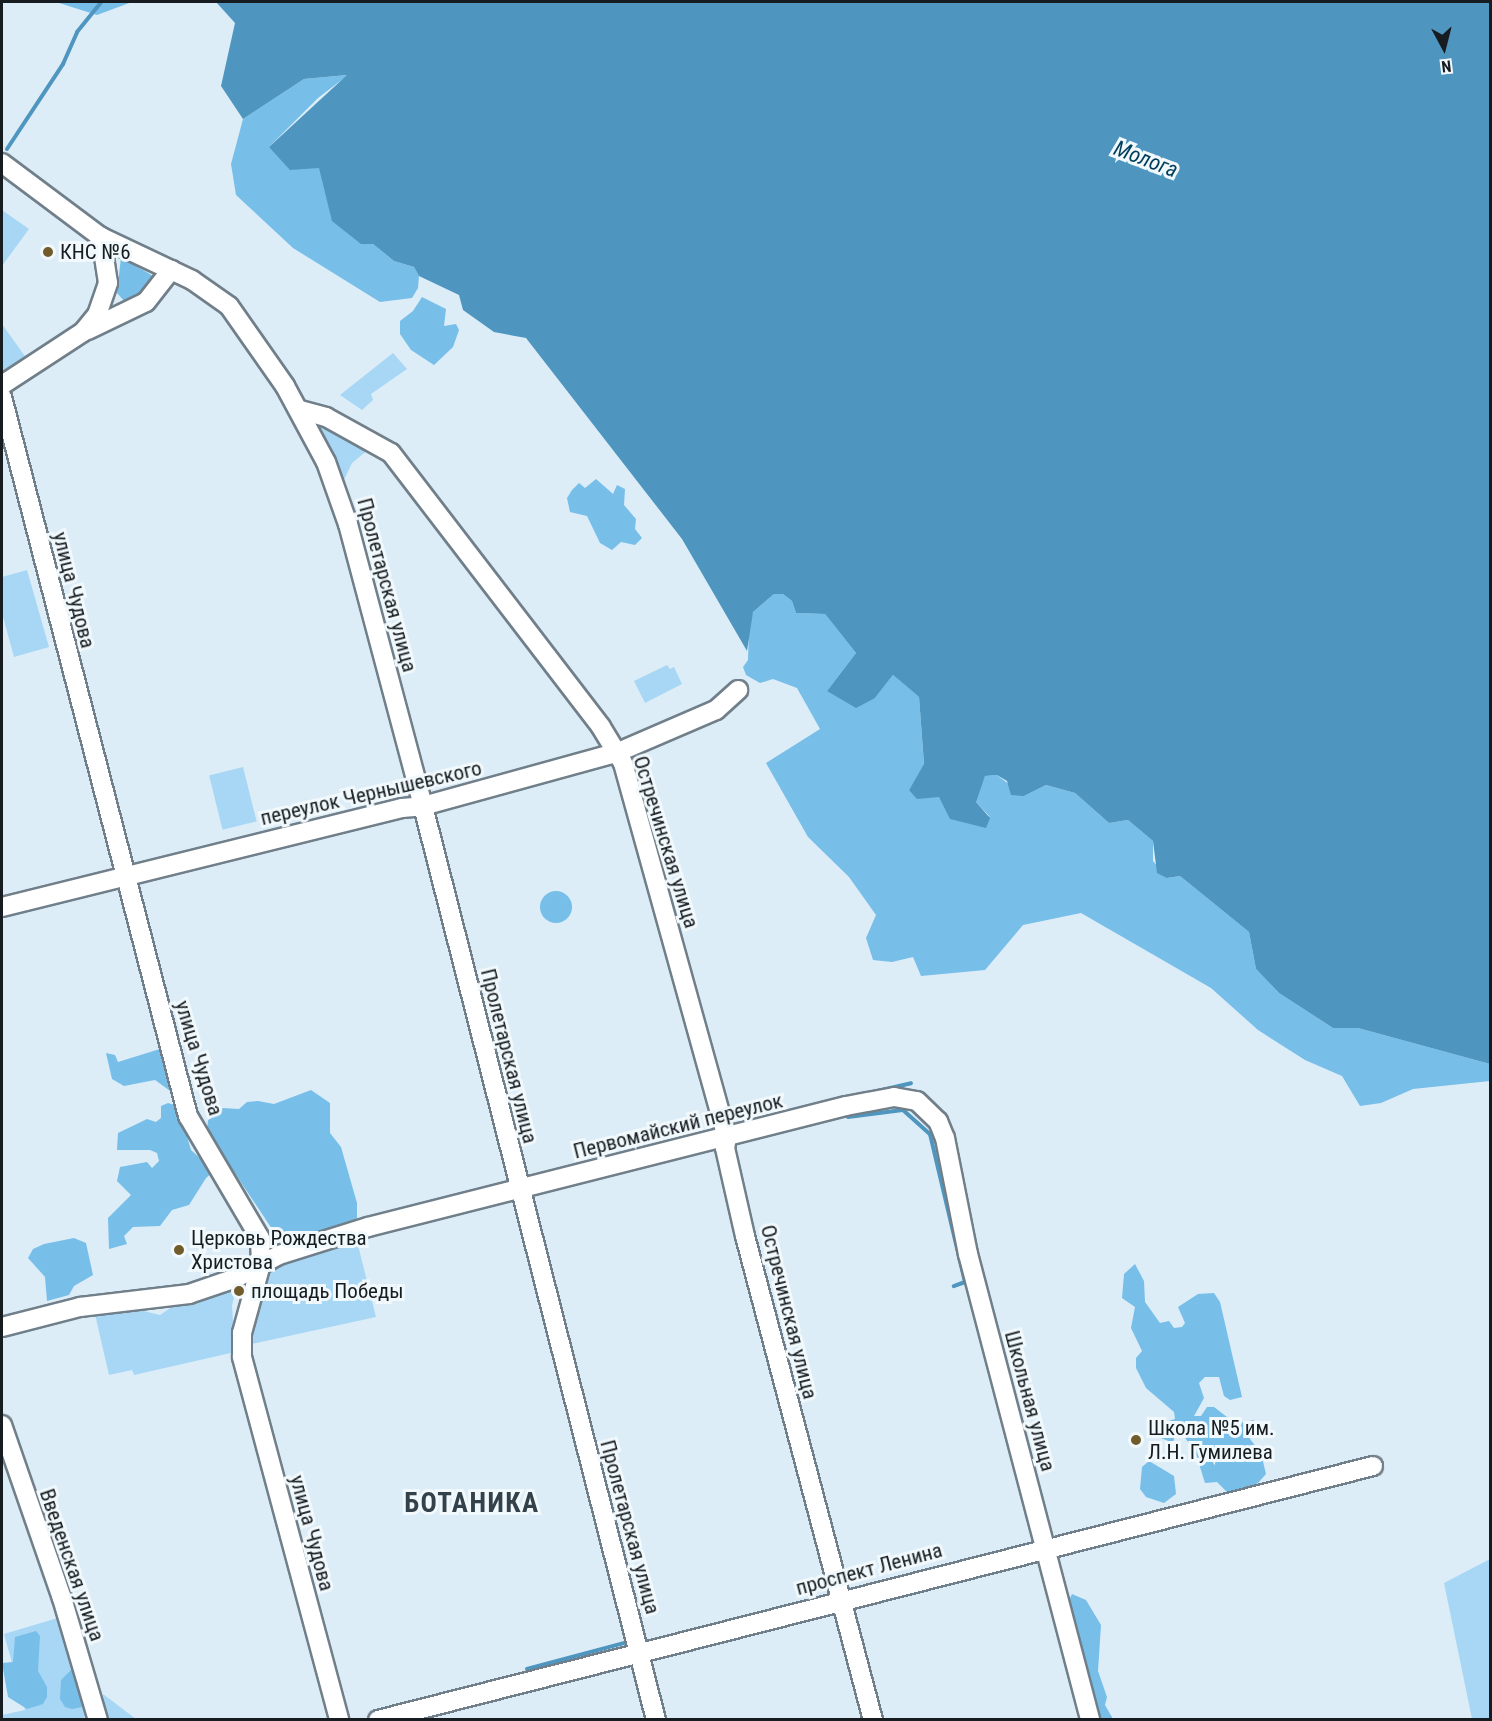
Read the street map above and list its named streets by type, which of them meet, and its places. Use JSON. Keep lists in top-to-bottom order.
{
  "streets": {
    "street": [
      "Пролетарская улица",
      "улица Чудова",
      "переулок Чернышевского",
      "Остречинская улица",
      "Первомайский переулок",
      "Школьная улица",
      "Введенская улица",
      "проспект Ленина"
    ]
  },
  "crossings": [
    ["Пролетарская улица", "переулок Чернышевского"],
    ["Пролетарская улица", "Остречинская улица"],
    ["Пролетарская улица", "Первомайский переулок"],
    ["Пролетарская улица", "проспект Ленина"],
    ["улица Чудова", "переулок Чернышевского"],
    ["улица Чудова", "Первомайский переулок"],
    ["переулок Чернышевского", "Остречинская улица"],
    ["Остречинская улица", "Первомайский переулок"],
    ["Остречинская улица", "проспект Ленина"],
    ["Первомайский переулок", "Школьная улица"],
    ["Школьная улица", "проспект Ленина"]
  ],
  "districts": ["БОТАНИКА"],
  "water": ["Молога"],
  "places": [
    "КНС №6",
    "Церковь Рождества Христова",
    "площадь Победы",
    "Школа №5 им. Л.Н. Гумилева"
  ],
  "north": "bottom"
}
